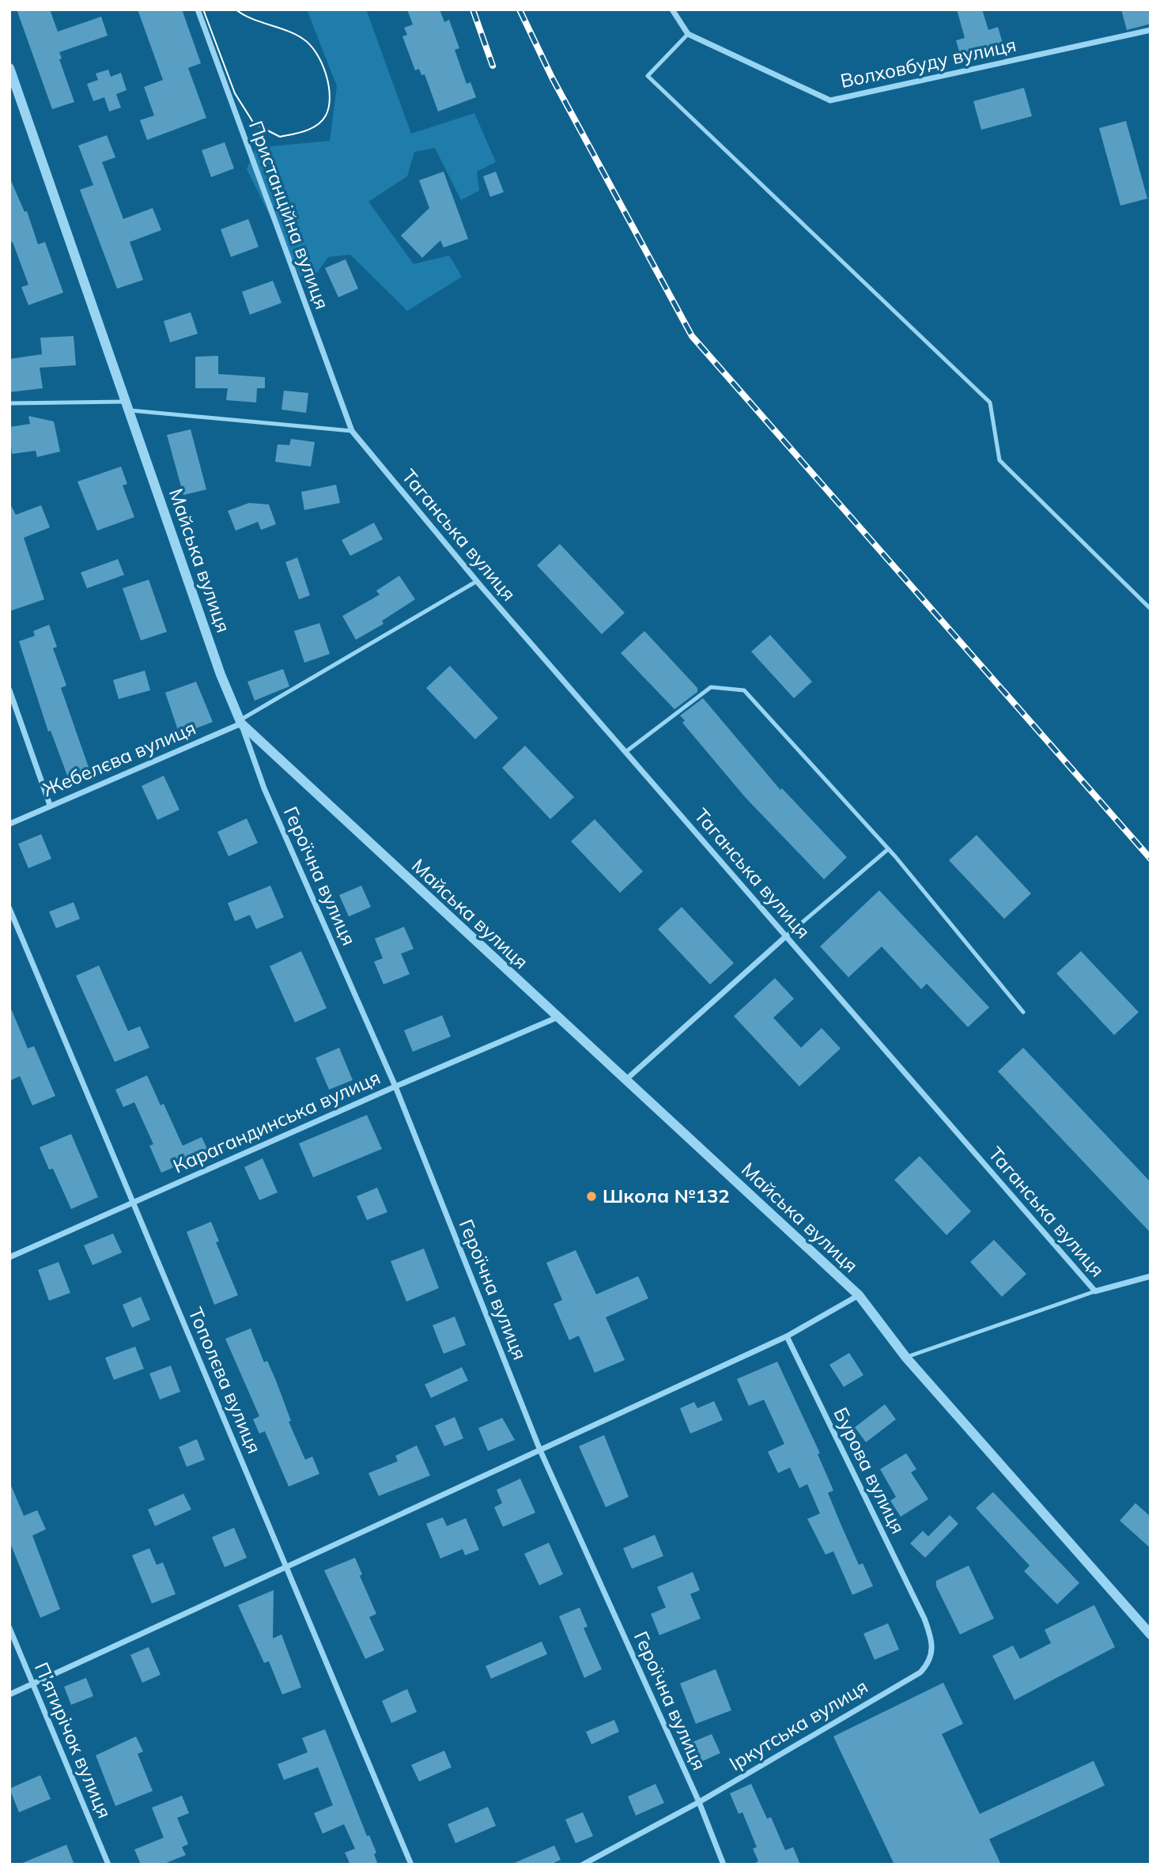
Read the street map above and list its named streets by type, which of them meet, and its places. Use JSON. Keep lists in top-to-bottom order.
{
  "streets": {
    "street": [
      "Волховбуду вулиця",
      "Пристанційна вулиця",
      "Таганська вулиця",
      "Майська вулиця",
      "Жебелєва вулиця",
      "Героїчна вулиця",
      "Карагандинська вулиця",
      "Тополєва вулиця",
      "Бурова вулиця",
      "Іркутська вулиця",
      "П’ятирічок вулиця"
    ]
  },
  "crossings": [
    ["Пристанційна вулиця", "Таганська вулиця"],
    ["Майська вулиця", "Жебелєва вулиця"],
    ["Майська вулиця", "Героїчна вулиця"],
    ["Майська вулиця", "Карагандинська вулиця"],
    ["Жебелєва вулиця", "Героїчна вулиця"],
    ["Героїчна вулиця", "Карагандинська вулиця"],
    ["Героїчна вулиця", "Іркутська вулиця"],
    ["Карагандинська вулиця", "Тополєва вулиця"],
    ["Бурова вулиця", "Іркутська вулиця"]
  ],
  "places": ["Школа №132"]
}
